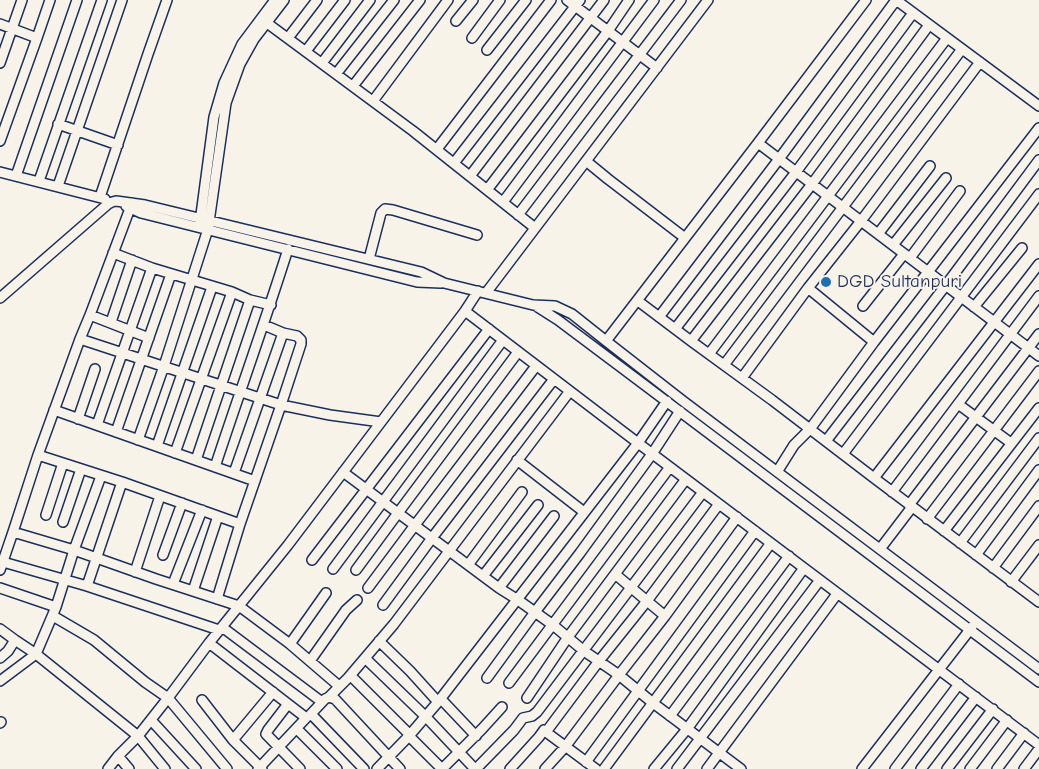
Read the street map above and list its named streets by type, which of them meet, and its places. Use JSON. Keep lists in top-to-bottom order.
{
  "places": ["DGD Sultanpuri"]
}
